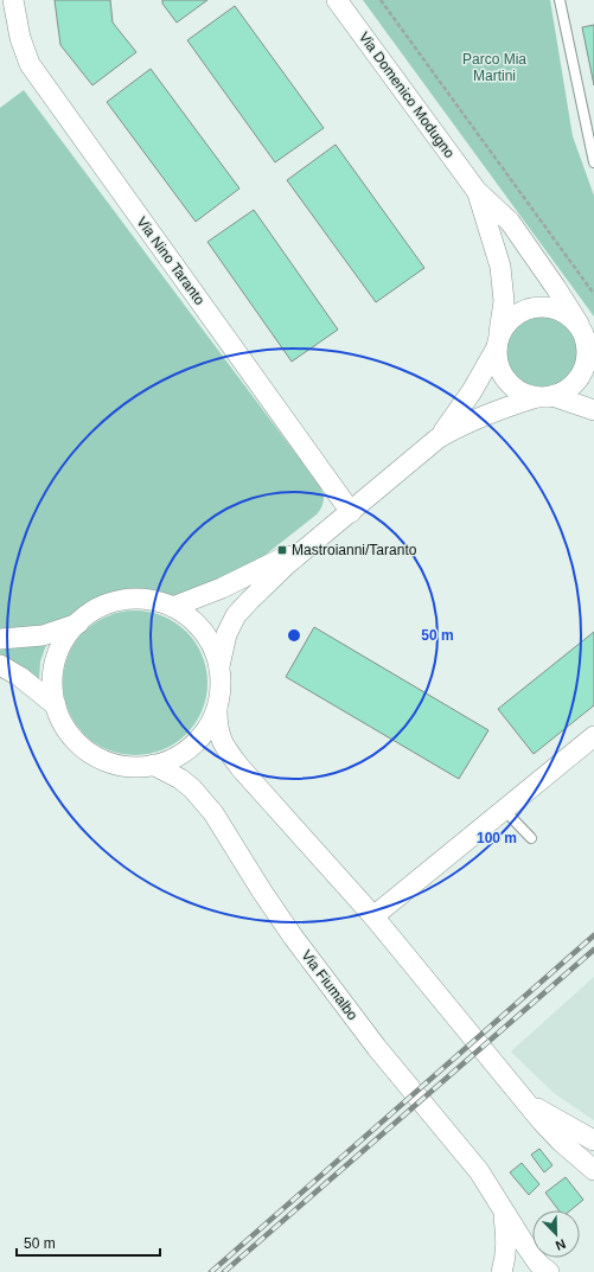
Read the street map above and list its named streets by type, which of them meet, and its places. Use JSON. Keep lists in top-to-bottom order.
{
  "streets": {
    "street": ["Via Domenico Modugno", "Via Nino Taranto", "Via Fiumalbo"]
  },
  "parks": ["Parco Mia Martini"],
  "places": {
    "transit": ["Mastroianni/Taranto"]
  },
  "scale_bar": "50 m",
  "north": "bottom right",
  "rings": ["50 m", "100 m"]
}
